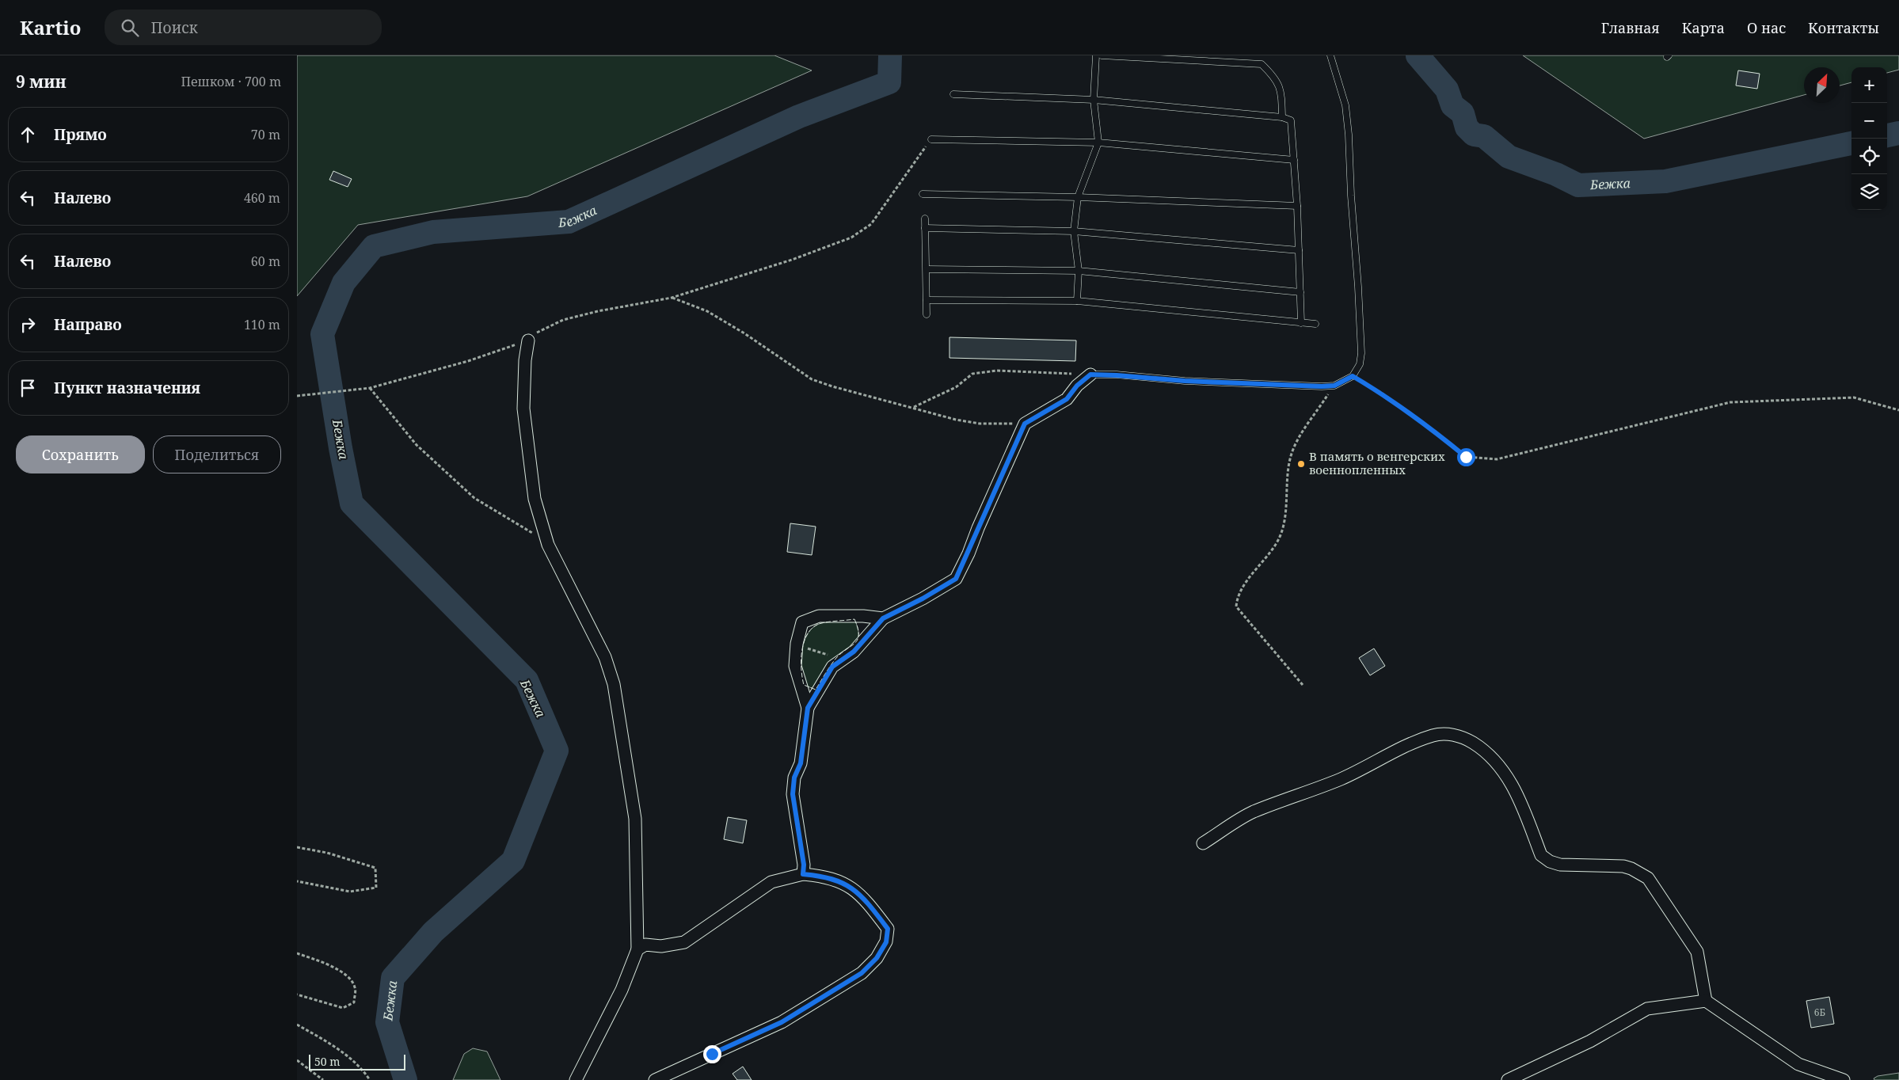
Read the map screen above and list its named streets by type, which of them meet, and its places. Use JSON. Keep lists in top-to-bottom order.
{
  "water": ["Бежка"],
  "places": ["В память о венгерских военнопленных"],
  "house_numbers": ["6Б"],
  "scale_bar": "50 m",
  "north": "top right",
  "page": {
    "header": "Kartio",
    "search": "Поиск",
    "nav": [
      "Главная",
      "Карта",
      "О нас",
      "Контакты"
    ],
    "heading": ["9 мин", "Пешком · 700 m"],
    "map_buttons": ["+", "−"],
    "list": [
      ["Прямо", "70 m"],
      ["Налево", "460 m"],
      ["Налево", "60 m"],
      ["Направо", "110 m"],
      "Пункт назначения"
    ],
    "buttons": ["Сохранить", "Поделиться"],
    "scale": "50 m"
  }
}
